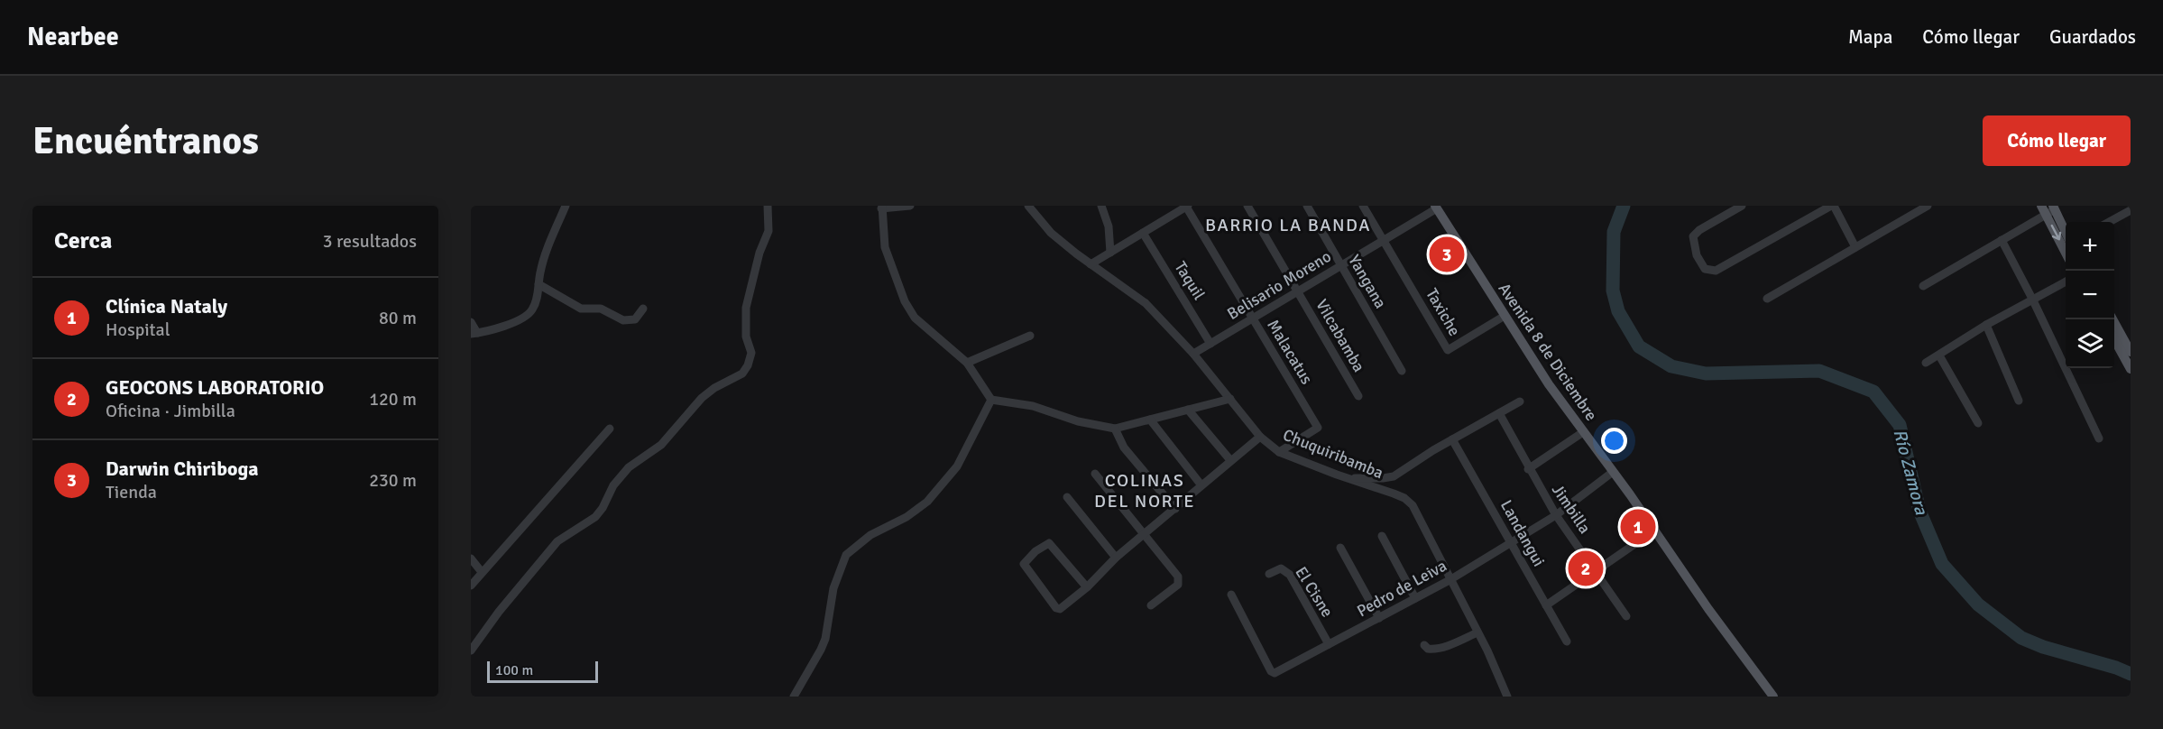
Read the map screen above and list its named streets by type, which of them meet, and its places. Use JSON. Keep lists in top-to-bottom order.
{
  "streets": {
    "main road": ["Avenida 8 de Diciembre"],
    "street": [
      "Taquil",
      "Yangana",
      "Belisario Moreno",
      "Taxiche",
      "Vilcabamba",
      "Malacatus",
      "Chuquiribamba",
      "Jimbilla",
      "Landangui",
      "Pedro de Leiva",
      "El Cisne"
    ]
  },
  "crossings": [
    ["Taquil", "Belisario Moreno"],
    ["Yangana", "Belisario Moreno"],
    ["Belisario Moreno", "Taxiche"],
    ["Belisario Moreno", "Vilcabamba"],
    ["Belisario Moreno", "Malacatus"],
    ["Belisario Moreno", "Avenida 8 de Diciembre"],
    ["Belisario Moreno", "Chuquiribamba"],
    ["Taxiche", "Avenida 8 de Diciembre"],
    ["Malacatus", "Chuquiribamba"],
    ["Avenida 8 de Diciembre", "Pedro de Leiva"],
    ["Chuquiribamba", "Pedro de Leiva"],
    ["Jimbilla", "Pedro de Leiva"],
    ["Landangui", "Pedro de Leiva"],
    ["Pedro de Leiva", "El Cisne"]
  ],
  "districts": ["BARRIO LA BANDA", "COLINAS DEL NORTE"],
  "water": ["Río Zamora"],
  "scale_bar": "100 m",
  "page": {
    "header": "Nearbee",
    "nav": ["Mapa", "Cómo llegar", "Guardados"],
    "buttons": "Cómo llegar",
    "title": "Encuéntranos",
    "heading": ["Cerca", "3 resultados"],
    "map_buttons": ["+", "−"],
    "pins": ["3", "1", "2"],
    "list": [
      {
        "mark": "1",
        "name": "Clínica Nataly",
        "note": "Hospital",
        "value": "80 m"
      },
      {
        "mark": "2",
        "name": "GEOCONS LABORATORIO",
        "note": "Oficina · Jimbilla",
        "value": "120 m"
      },
      {
        "mark": "3",
        "name": "Darwin Chiriboga",
        "note": "Tienda",
        "value": "230 m"
      }
    ],
    "scale": "100 m"
  }
}
